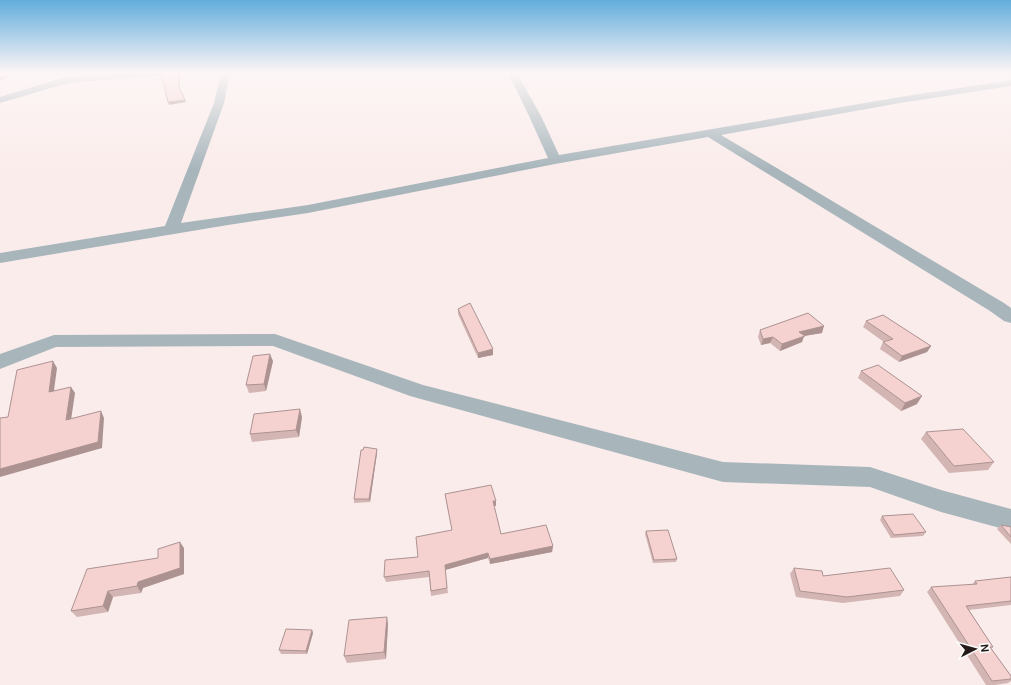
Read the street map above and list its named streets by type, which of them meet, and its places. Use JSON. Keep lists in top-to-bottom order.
{
  "north": "right"
}
